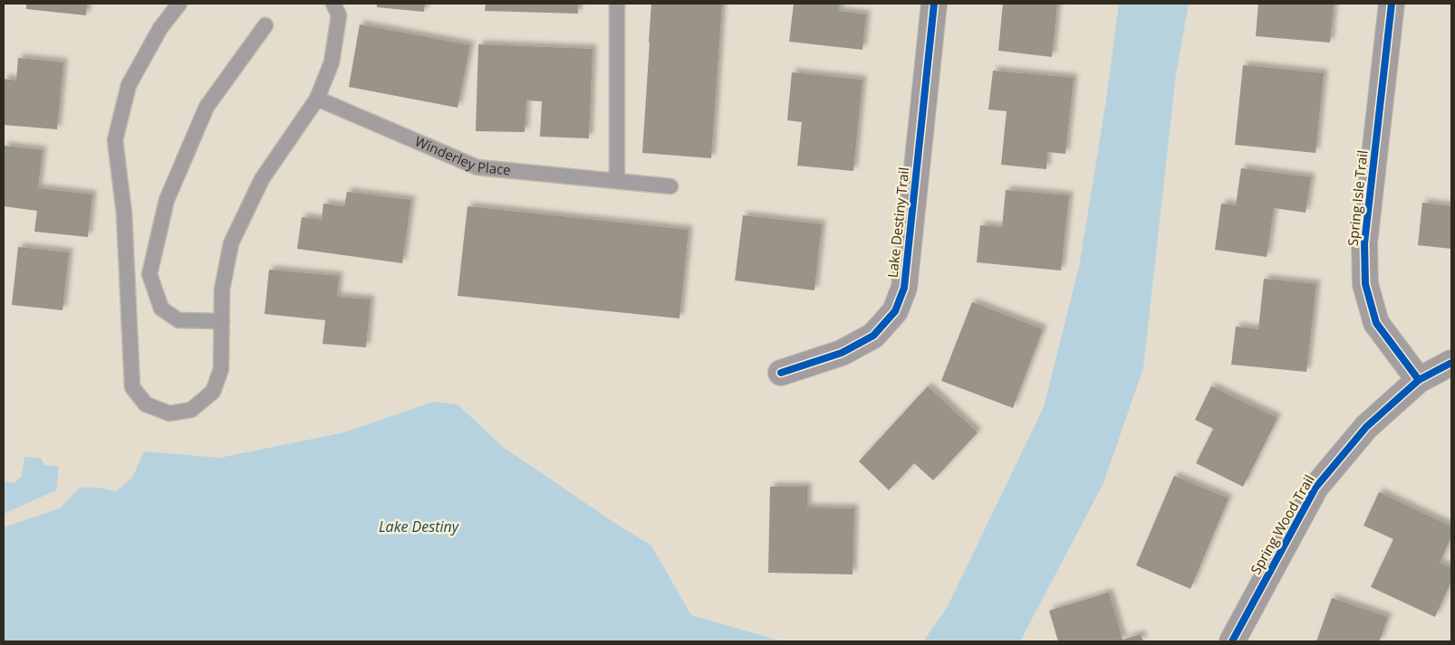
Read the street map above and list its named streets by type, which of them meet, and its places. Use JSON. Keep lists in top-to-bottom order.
{
  "streets": {
    "street": ["Spring Isle Trail", "Lake Destiny Trail", "Spring Wood Trail"],
    "lane": ["Winderley Place"]
  },
  "crossings": [
    ["Spring Isle Trail", "Spring Wood Trail"]
  ],
  "water": ["Lake Destiny"]
}
